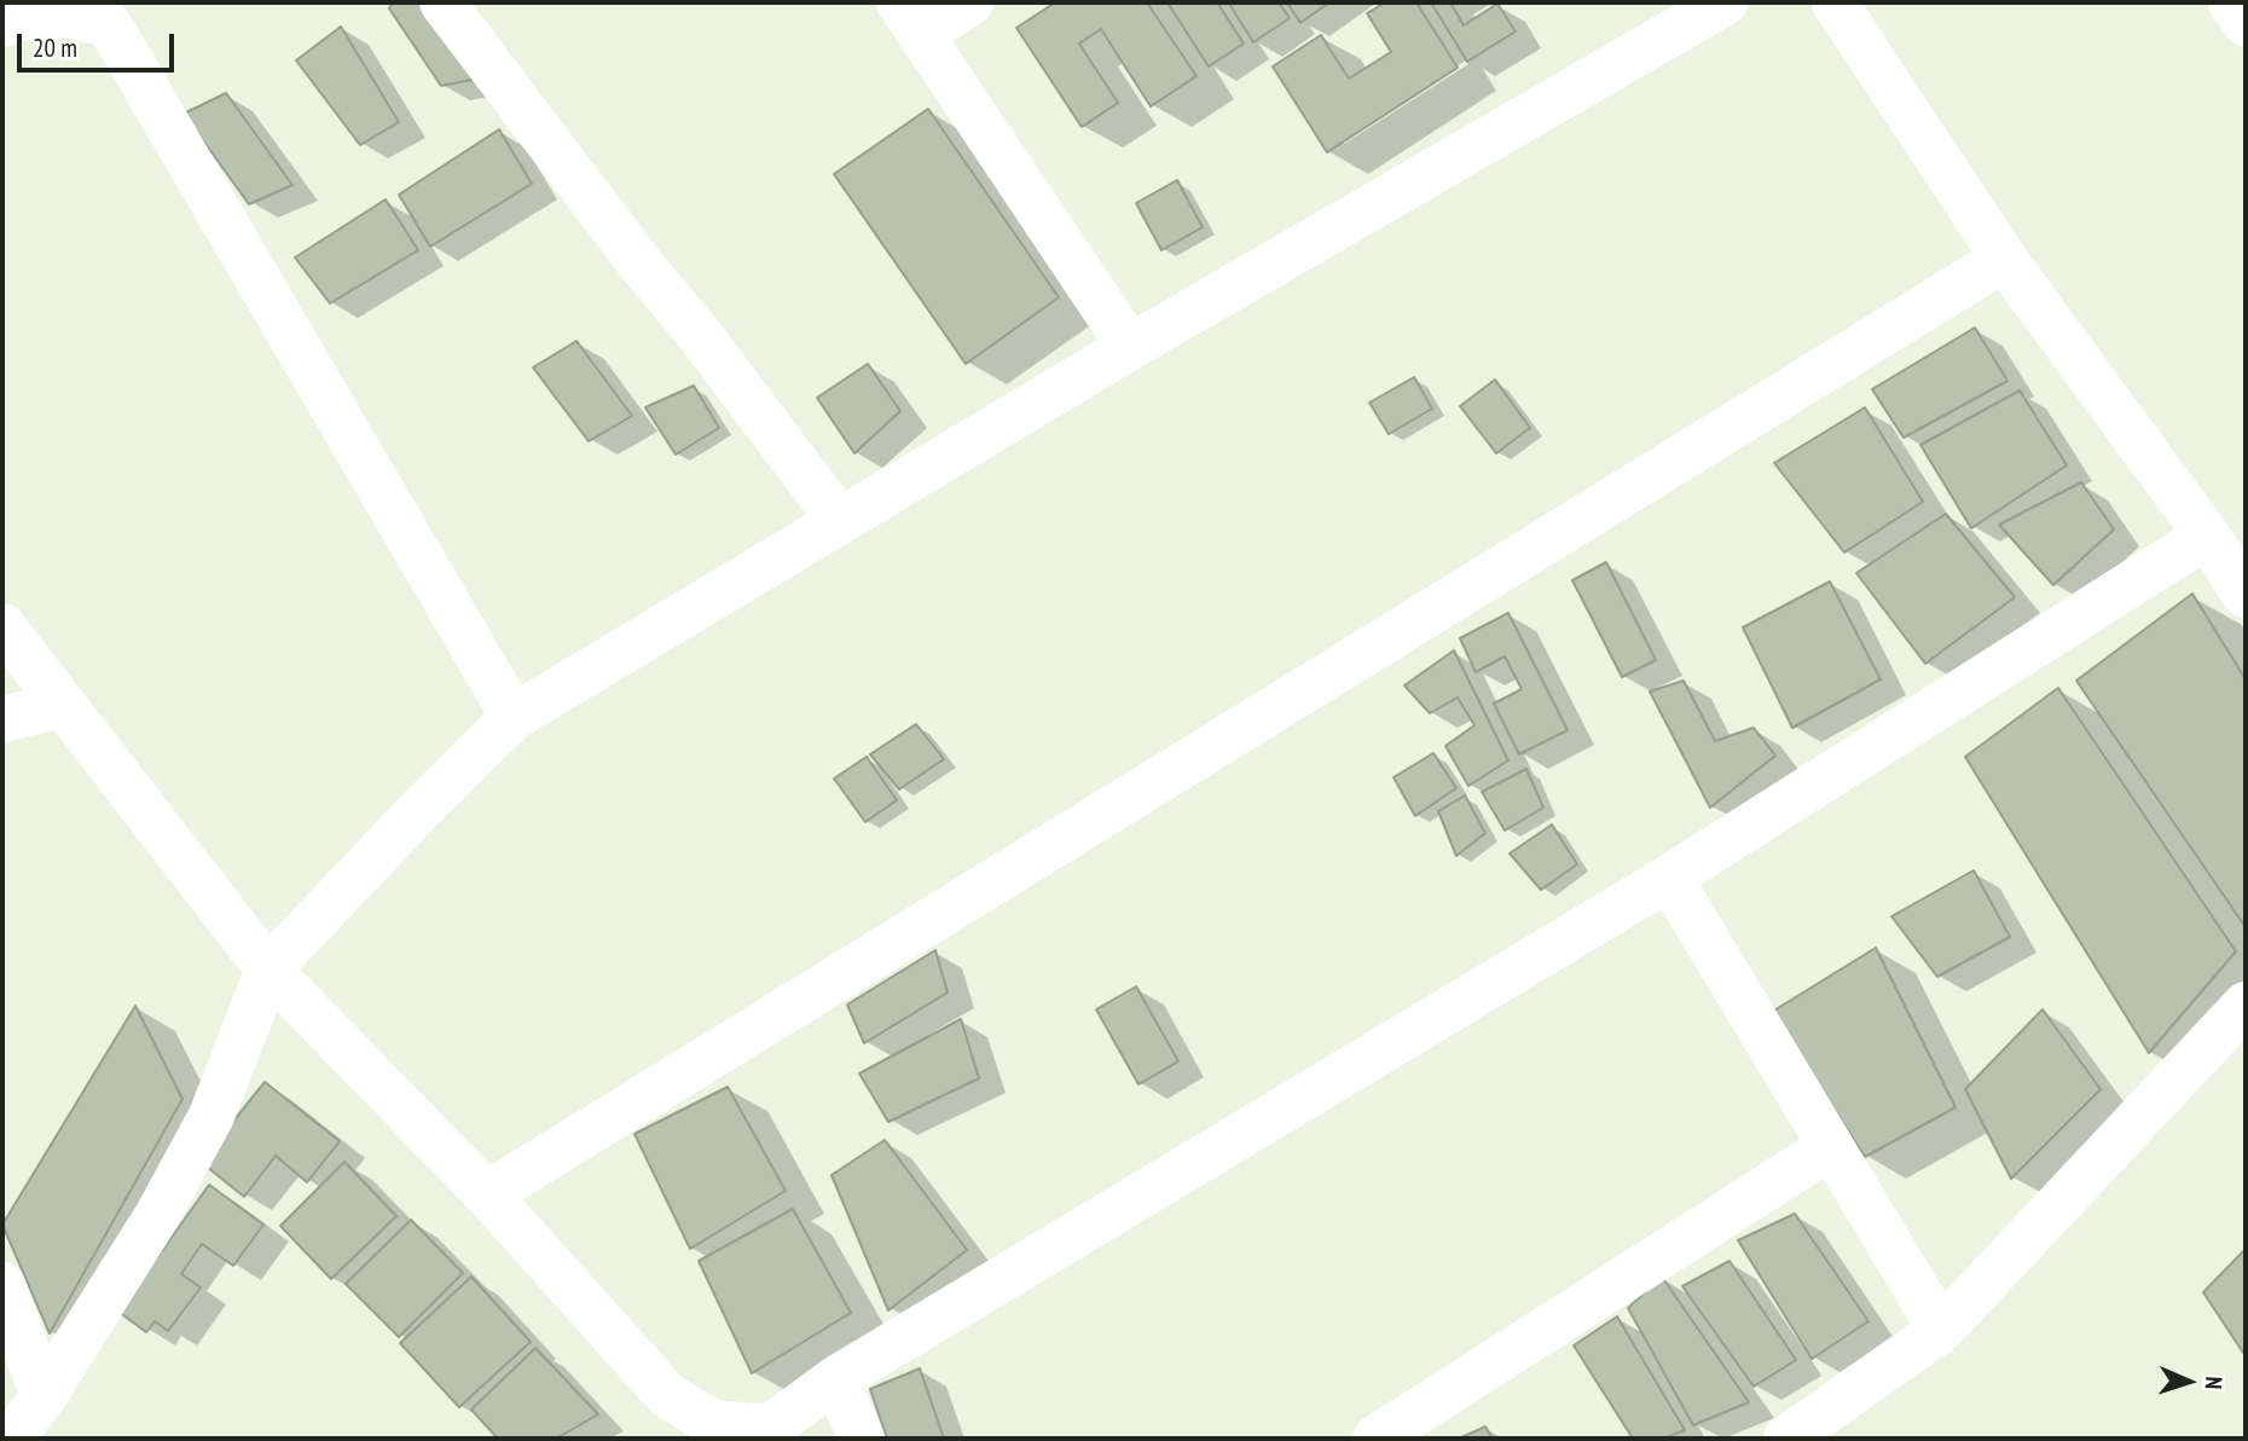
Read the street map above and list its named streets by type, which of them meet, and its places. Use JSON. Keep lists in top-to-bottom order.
{
  "scale_bar": "20 m",
  "north": "right"
}
